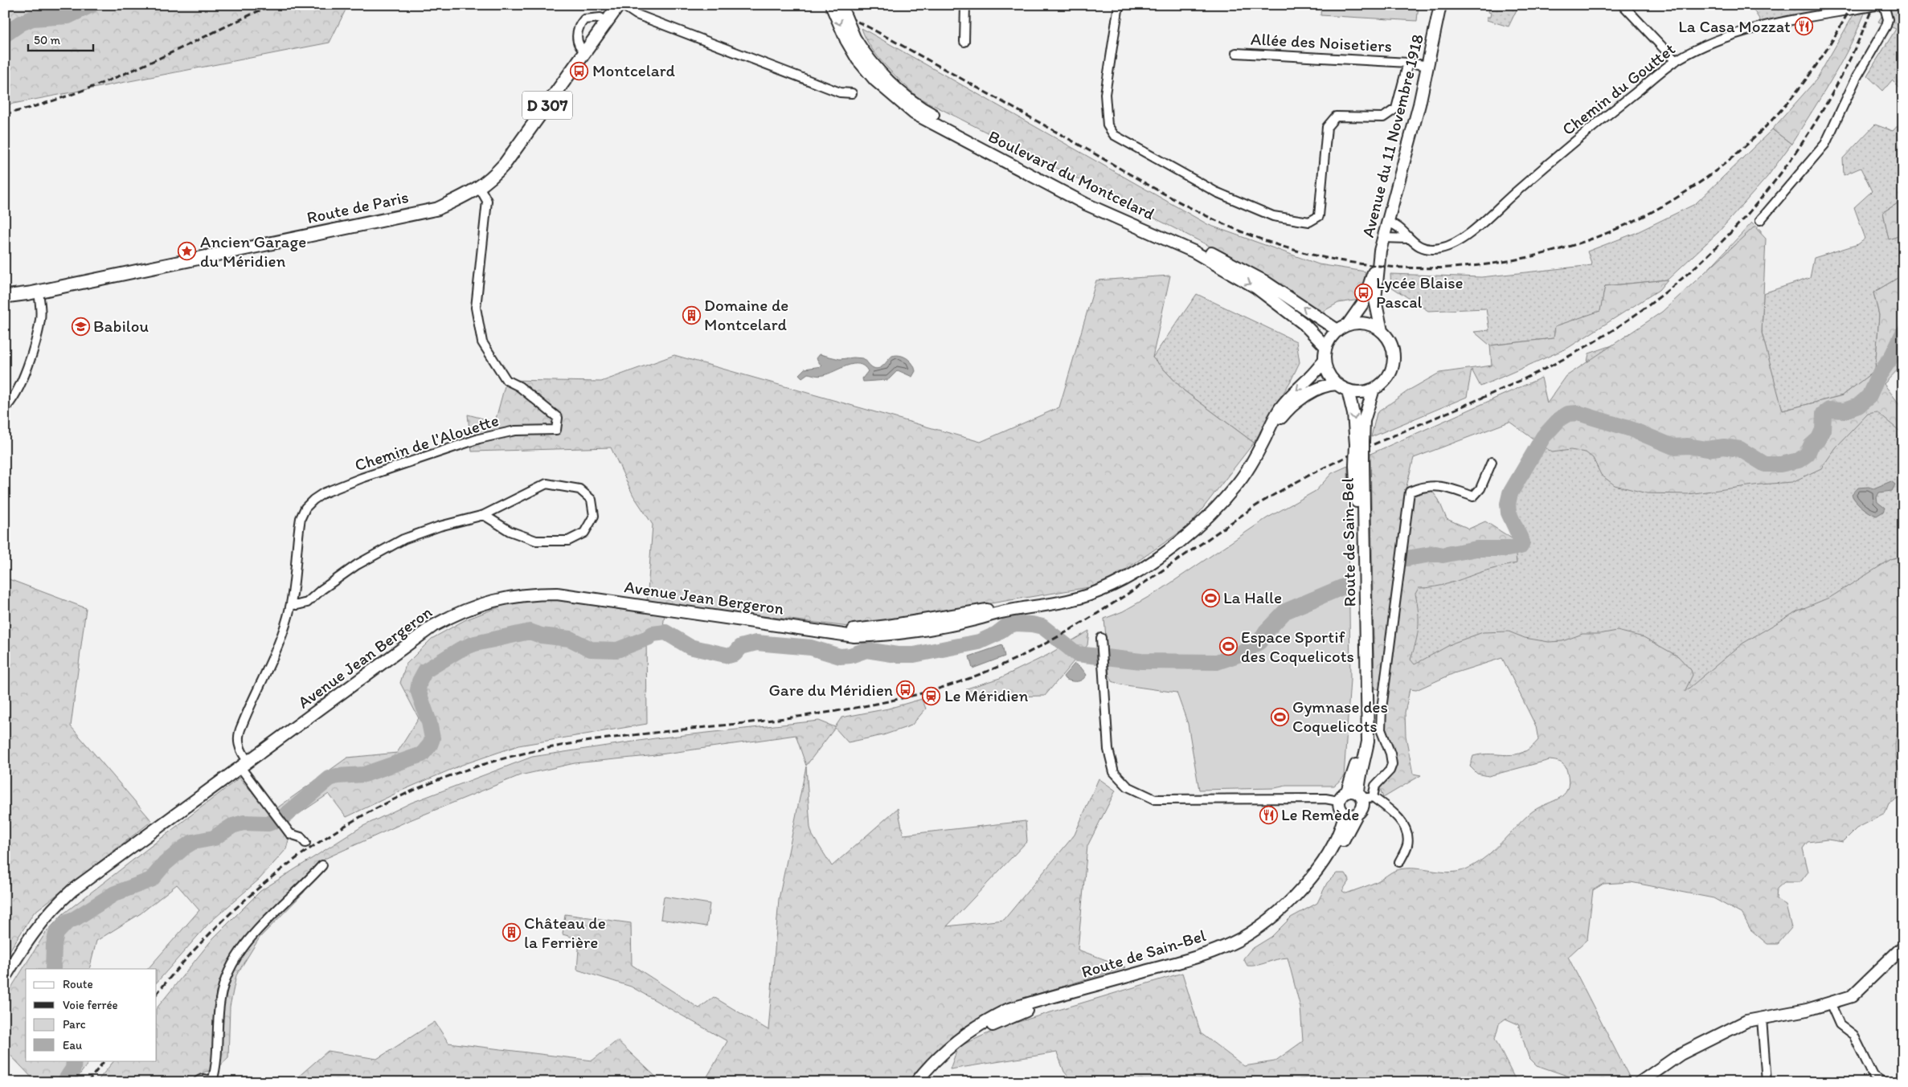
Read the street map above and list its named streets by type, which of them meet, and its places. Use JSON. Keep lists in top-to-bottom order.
{
  "streets": {
    "main road": [
      "D 307",
      "Avenue du 11 Novembre 1918",
      "Boulevard du Montcelard",
      "Route de Paris",
      "Route de Sain-Bel",
      "Avenue Jean Bergeron"
    ],
    "street": ["Allée des Noisetiers", "Chemin du Gouttet", "Chemin de l'Alouette"]
  },
  "crossings": [
    ["Allée des Noisetiers", "Avenue du 11 Novembre 1918"],
    ["Chemin du Gouttet", "Avenue du 11 Novembre 1918"],
    ["Avenue du 11 Novembre 1918", "Boulevard du Montcelard"],
    ["Avenue du 11 Novembre 1918", "Route de Sain-Bel"],
    ["Avenue du 11 Novembre 1918", "Avenue Jean Bergeron"],
    ["Boulevard du Montcelard", "Route de Sain-Bel"],
    ["Boulevard du Montcelard", "Avenue Jean Bergeron"],
    ["Route de Paris", "Chemin de l'Alouette"],
    ["Chemin de l'Alouette", "Avenue Jean Bergeron"],
    ["Route de Sain-Bel", "Avenue Jean Bergeron"]
  ],
  "places": {
    "restaurant": ["La Casa Mozzat", "Le Remède"],
    "bus stop": ["Montcelard", "Lycée Blaise Pascal", "Gare du Méridien"],
    "place": ["Ancien Garage du Méridien"],
    "building": ["Domaine de Montcelard", "Château de la Ferrière"],
    "school or university": ["Babilou"],
    "sports": ["La Halle", "Espace Sportif des Coquelicots", "Gymnase des Coquelicots"],
    "station": ["Le Méridien"]
  },
  "legend": [
    "Route",
    "Voie ferrée",
    "Parc",
    "Eau"
  ],
  "scale_bar": "50 m"
}
